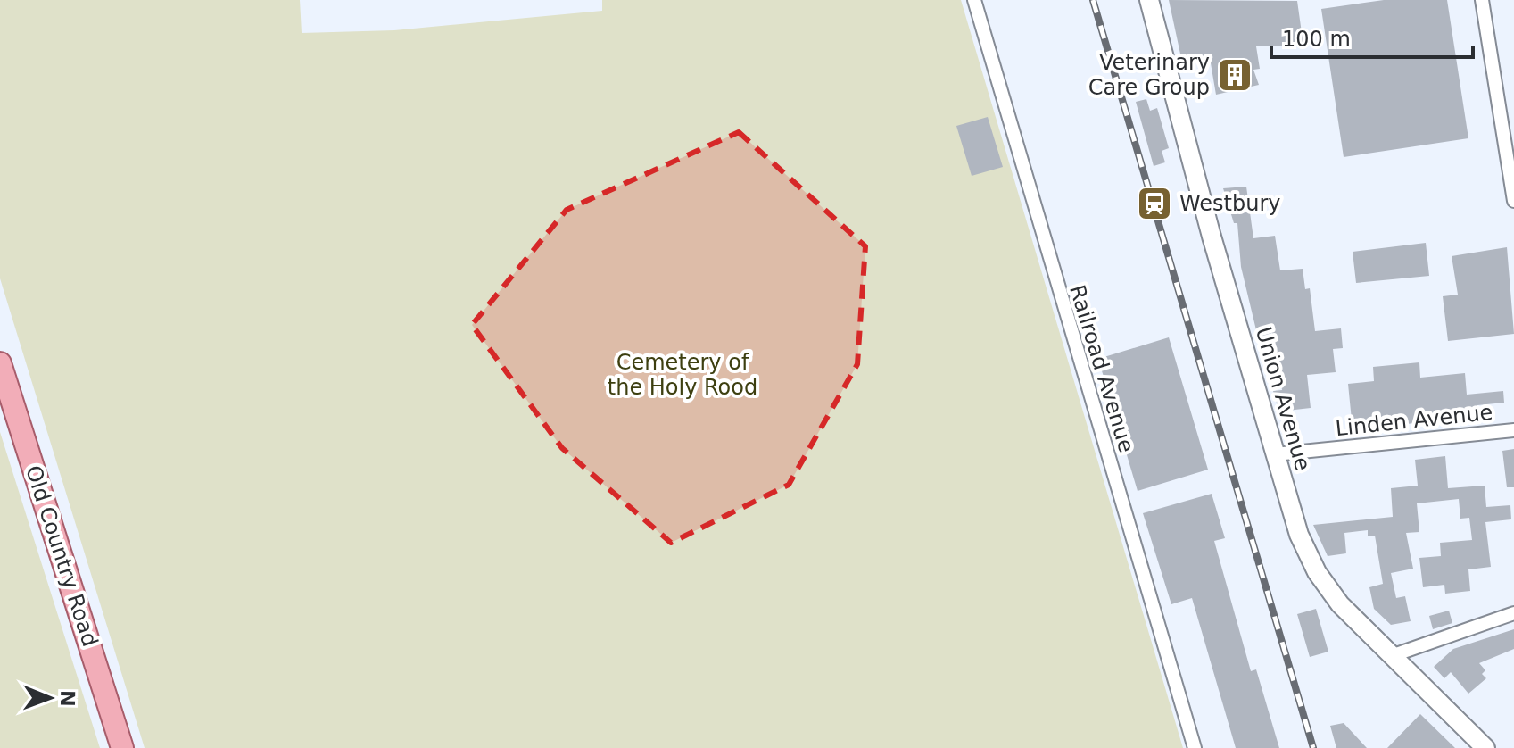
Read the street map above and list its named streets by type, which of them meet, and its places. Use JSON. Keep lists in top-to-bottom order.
{
  "streets": {
    "main road": ["Union Avenue", "Old Country Road"],
    "street": ["Railroad Avenue", "Linden Avenue"]
  },
  "crossings": [
    ["Union Avenue", "Linden Avenue"]
  ],
  "parks": ["Cemetery of the Holy Rood"],
  "places": {
    "building": ["Veterinary Care Group"],
    "station": ["Westbury"]
  },
  "scale_bar": "100 m",
  "north": "right"
}
